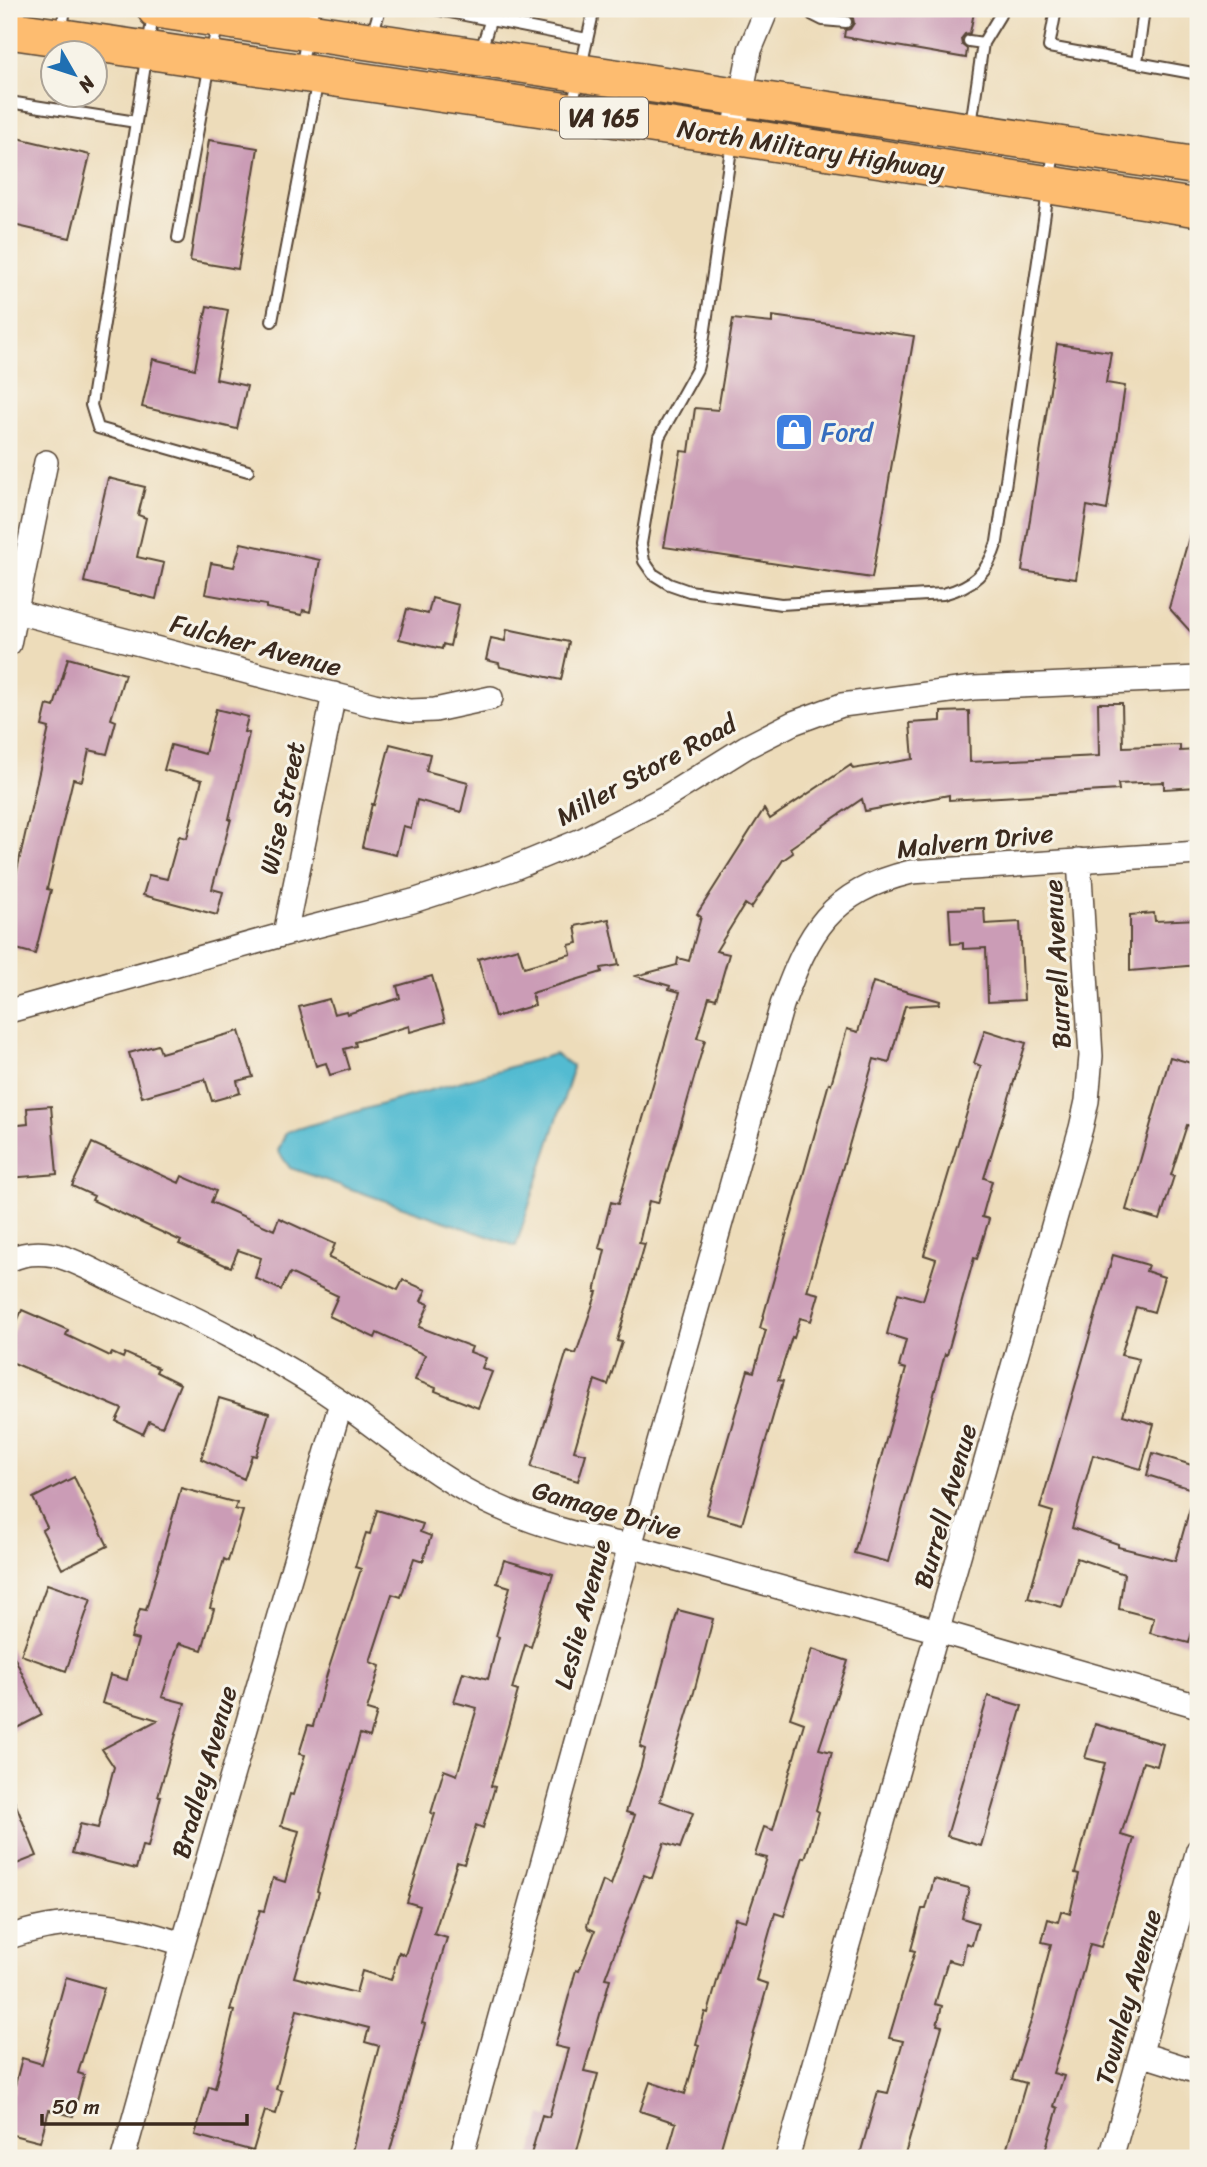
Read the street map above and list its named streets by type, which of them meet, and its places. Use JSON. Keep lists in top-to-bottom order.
{
  "streets": {
    "main road": ["VA 165", "North Military Highway"],
    "street": [
      "Fulcher Avenue",
      "Miller Store Road",
      "Wise Street",
      "Malvern Drive",
      "Burrell Avenue",
      "Gamage Drive",
      "Leslie Avenue",
      "Bradley Avenue",
      "Townley Avenue"
    ]
  },
  "crossings": [
    ["Fulcher Avenue", "Wise Street"],
    ["Miller Store Road", "Wise Street"],
    ["Malvern Drive", "Burrell Avenue"],
    ["Malvern Drive", "Leslie Avenue"],
    ["Burrell Avenue", "Gamage Drive"],
    ["Gamage Drive", "Leslie Avenue"],
    ["Gamage Drive", "Bradley Avenue"]
  ],
  "places": {
    "shop": ["Ford"]
  },
  "scale_bar": "50 m",
  "north": "bottom right"
}
